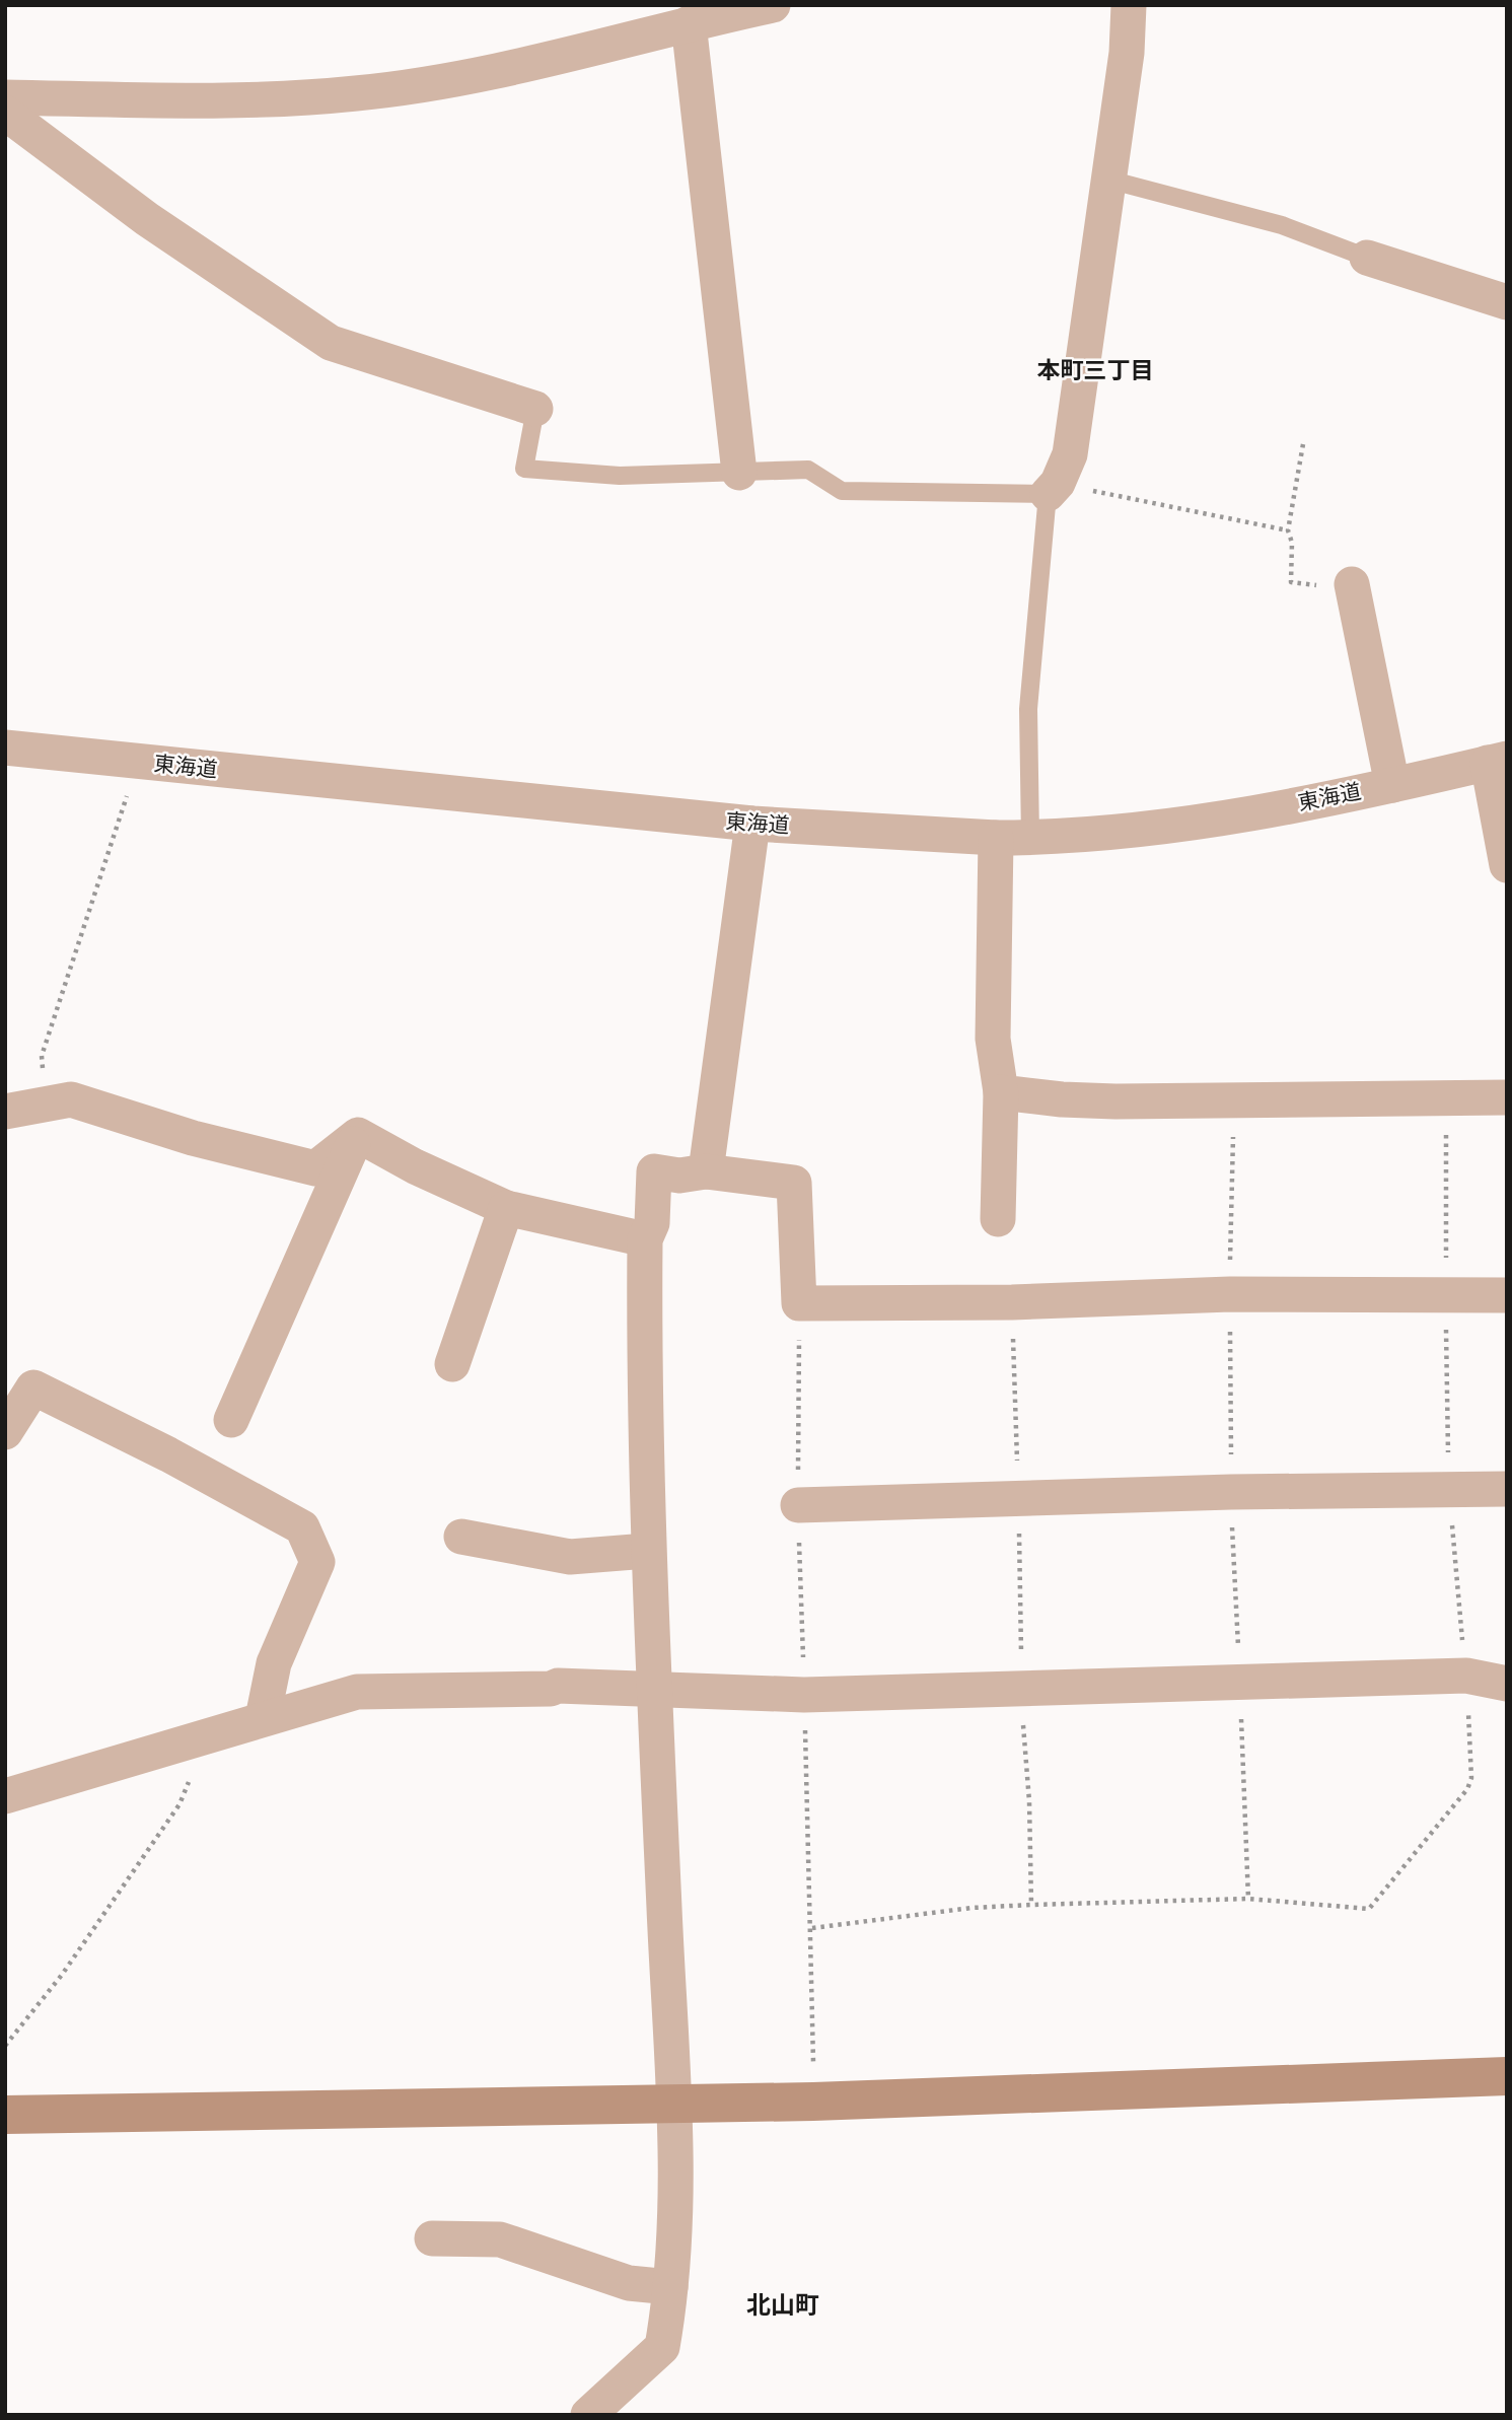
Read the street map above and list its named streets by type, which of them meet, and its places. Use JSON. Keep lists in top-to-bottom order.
{
  "streets": {
    "street": ["東海道"]
  },
  "districts": ["本町三丁目", "北山町"]
}
